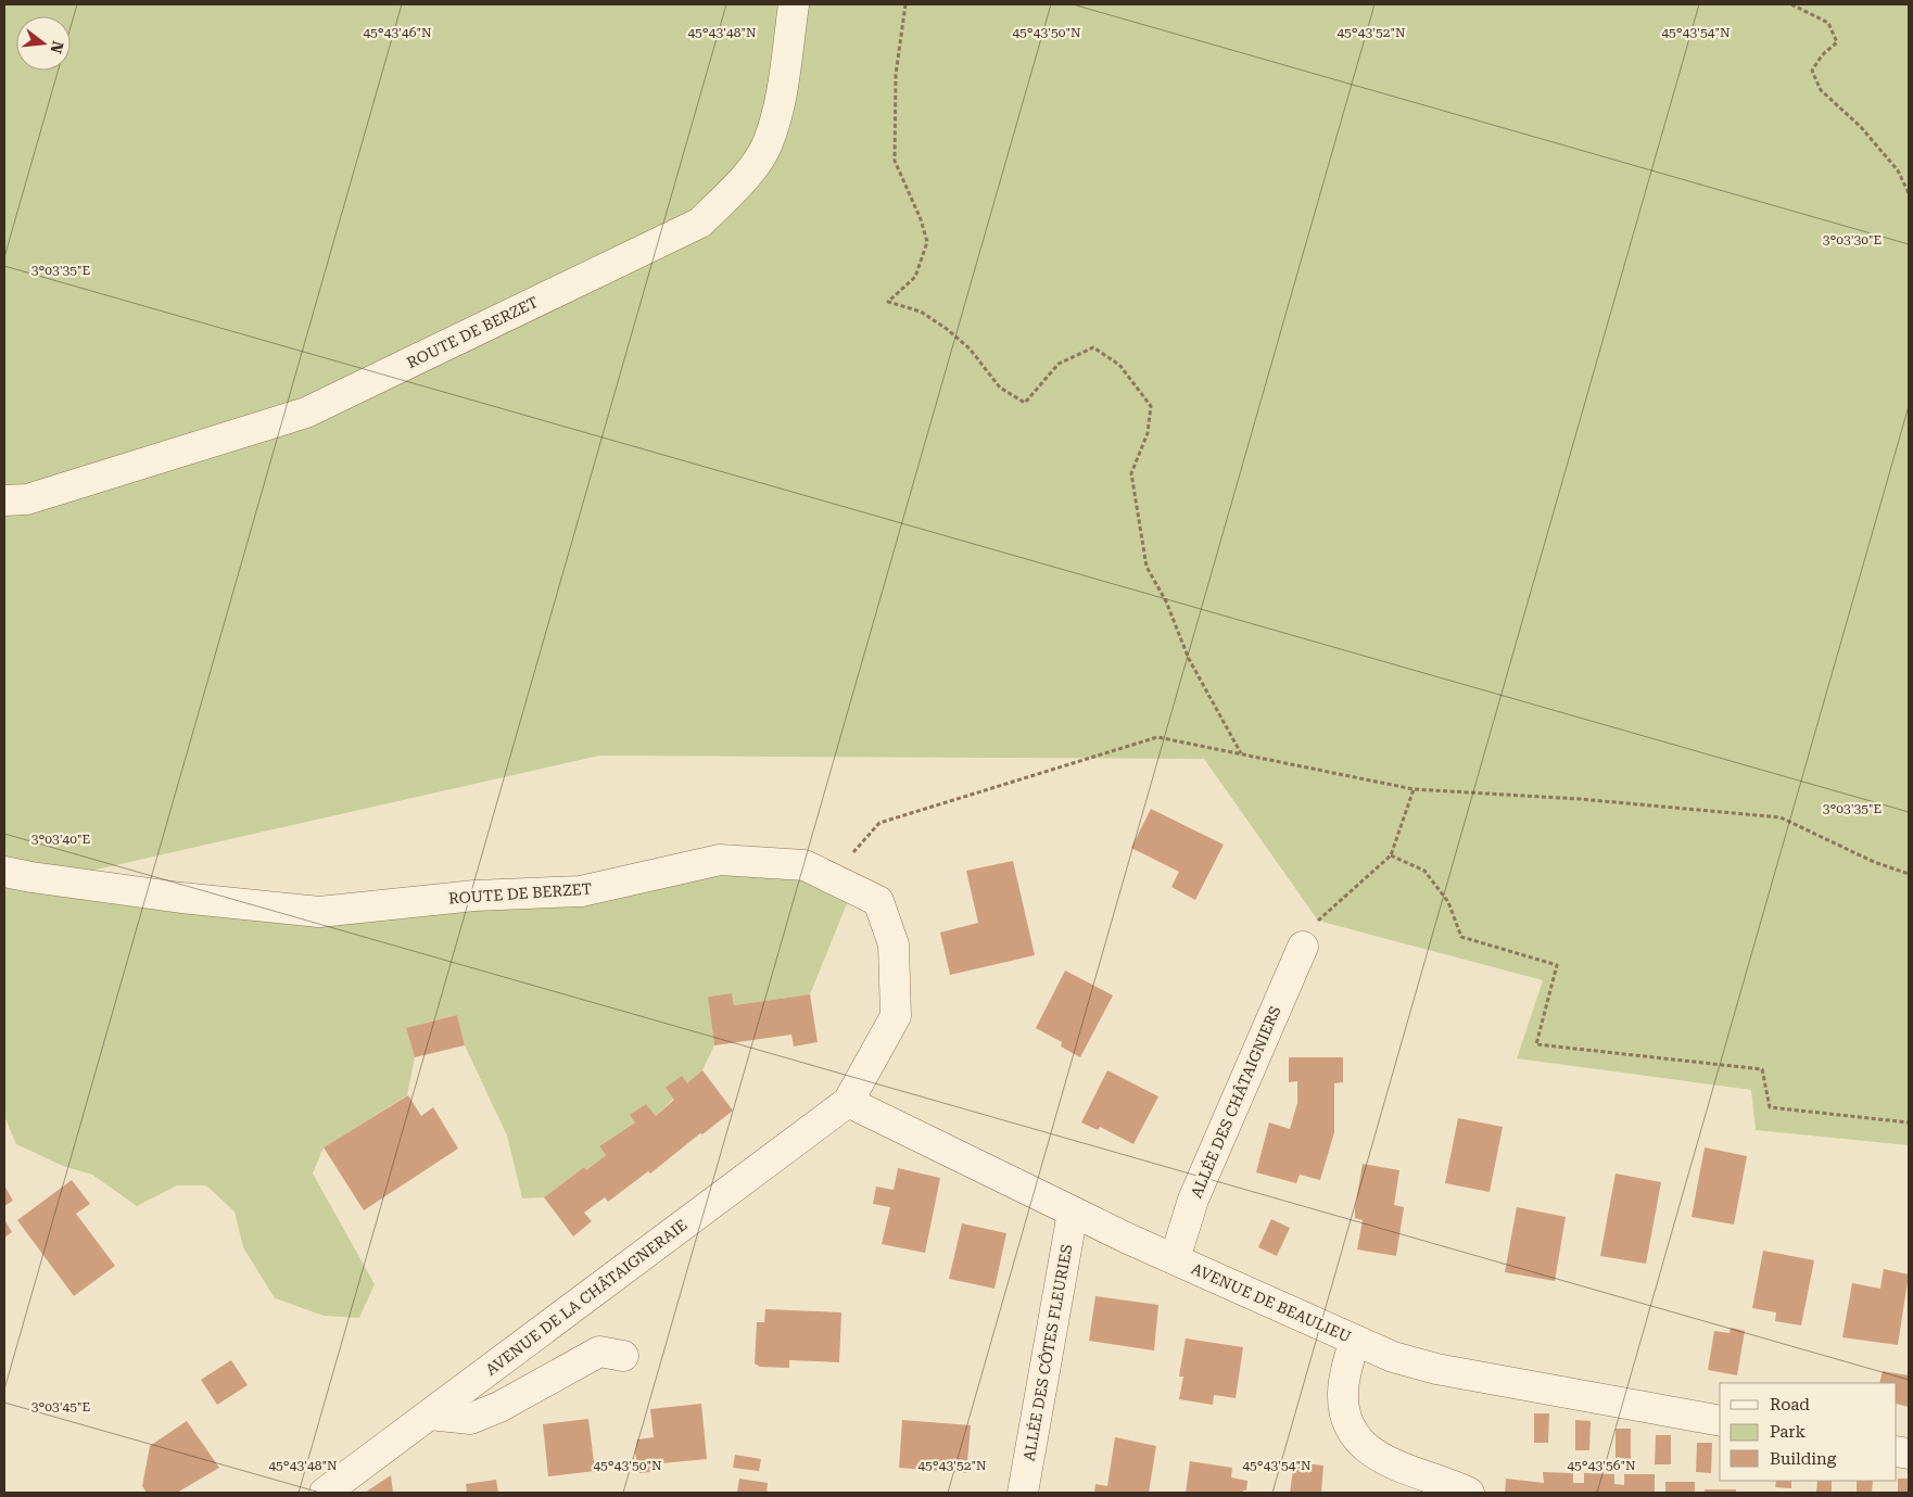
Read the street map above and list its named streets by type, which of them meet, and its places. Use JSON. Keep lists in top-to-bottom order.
{
  "streets": {
    "street": [
      "ROUTE DE BERZET",
      "ALLÉE DES CHÂTAIGNIERS",
      "AVENUE DE LA CHÂTAIGNERAIE",
      "AVENUE DE BEAULIEU",
      "ALLÉE DES CÔTES FLEURIES"
    ]
  },
  "crossings": [
    ["ROUTE DE BERZET", "AVENUE DE LA CHÂTAIGNERAIE"],
    ["ROUTE DE BERZET", "AVENUE DE BEAULIEU"],
    ["ALLÉE DES CHÂTAIGNIERS", "AVENUE DE BEAULIEU"],
    ["AVENUE DE LA CHÂTAIGNERAIE", "AVENUE DE BEAULIEU"],
    ["AVENUE DE BEAULIEU", "ALLÉE DES CÔTES FLEURIES"]
  ],
  "legend": ["Road", "Park", "Building"],
  "north": "right",
  "coordinates": [
    "45°43'46\"N",
    "45°43'48\"N",
    "45°43'50\"N",
    "45°43'52\"N",
    "45°43'54\"N",
    "3°03'30\"E",
    "3°03'35\"E",
    "3°03'40\"E",
    "3°03'45\"E",
    "45°43'56\"N"
  ]
}
